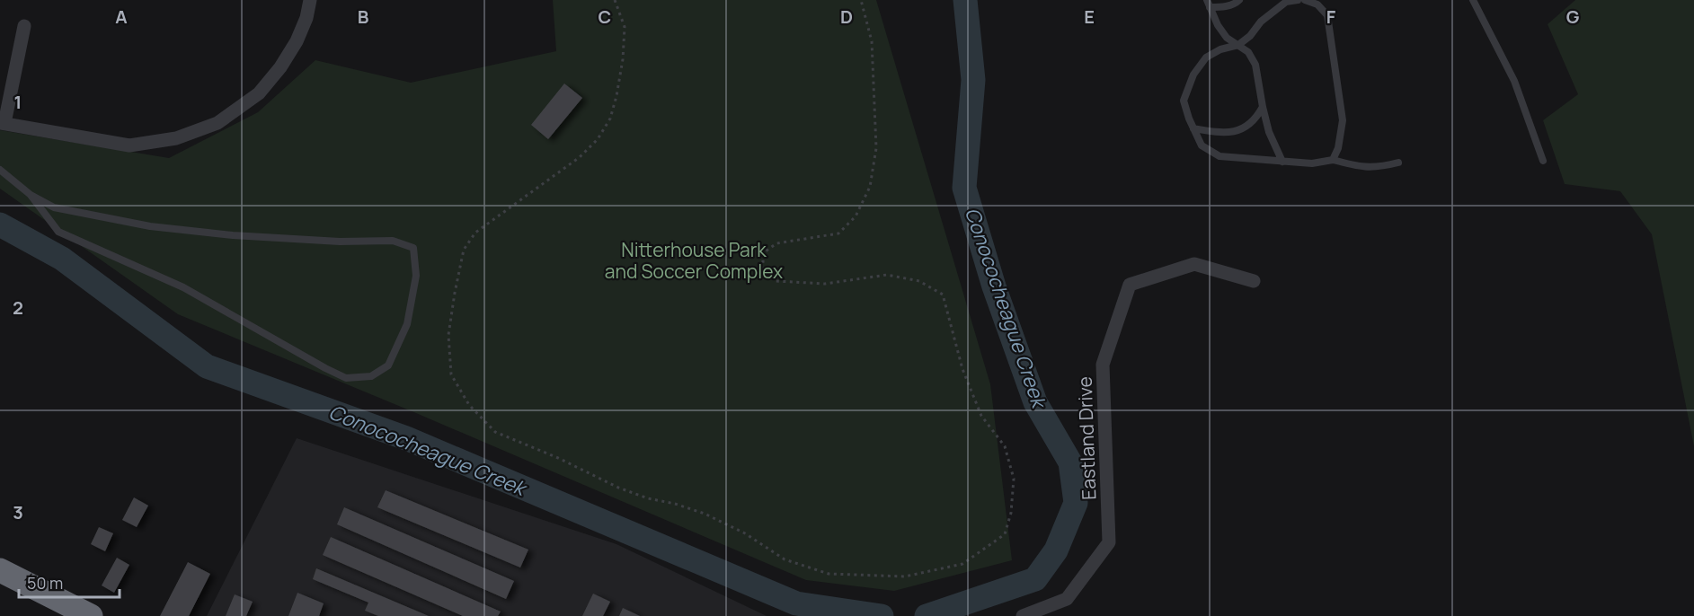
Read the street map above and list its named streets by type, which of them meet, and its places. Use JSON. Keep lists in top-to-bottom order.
{
  "streets": {
    "street": ["Eastland Drive"]
  },
  "water": ["Conococheague Creek"],
  "parks": ["Nitterhouse Park and Soccer Complex"],
  "scale_bar": "50 m",
  "grid": {
    "columns": [
      "A",
      "B",
      "C",
      "D",
      "E",
      "F",
      "G"
    ],
    "rows": ["1", "2", "3"]
  }
}
